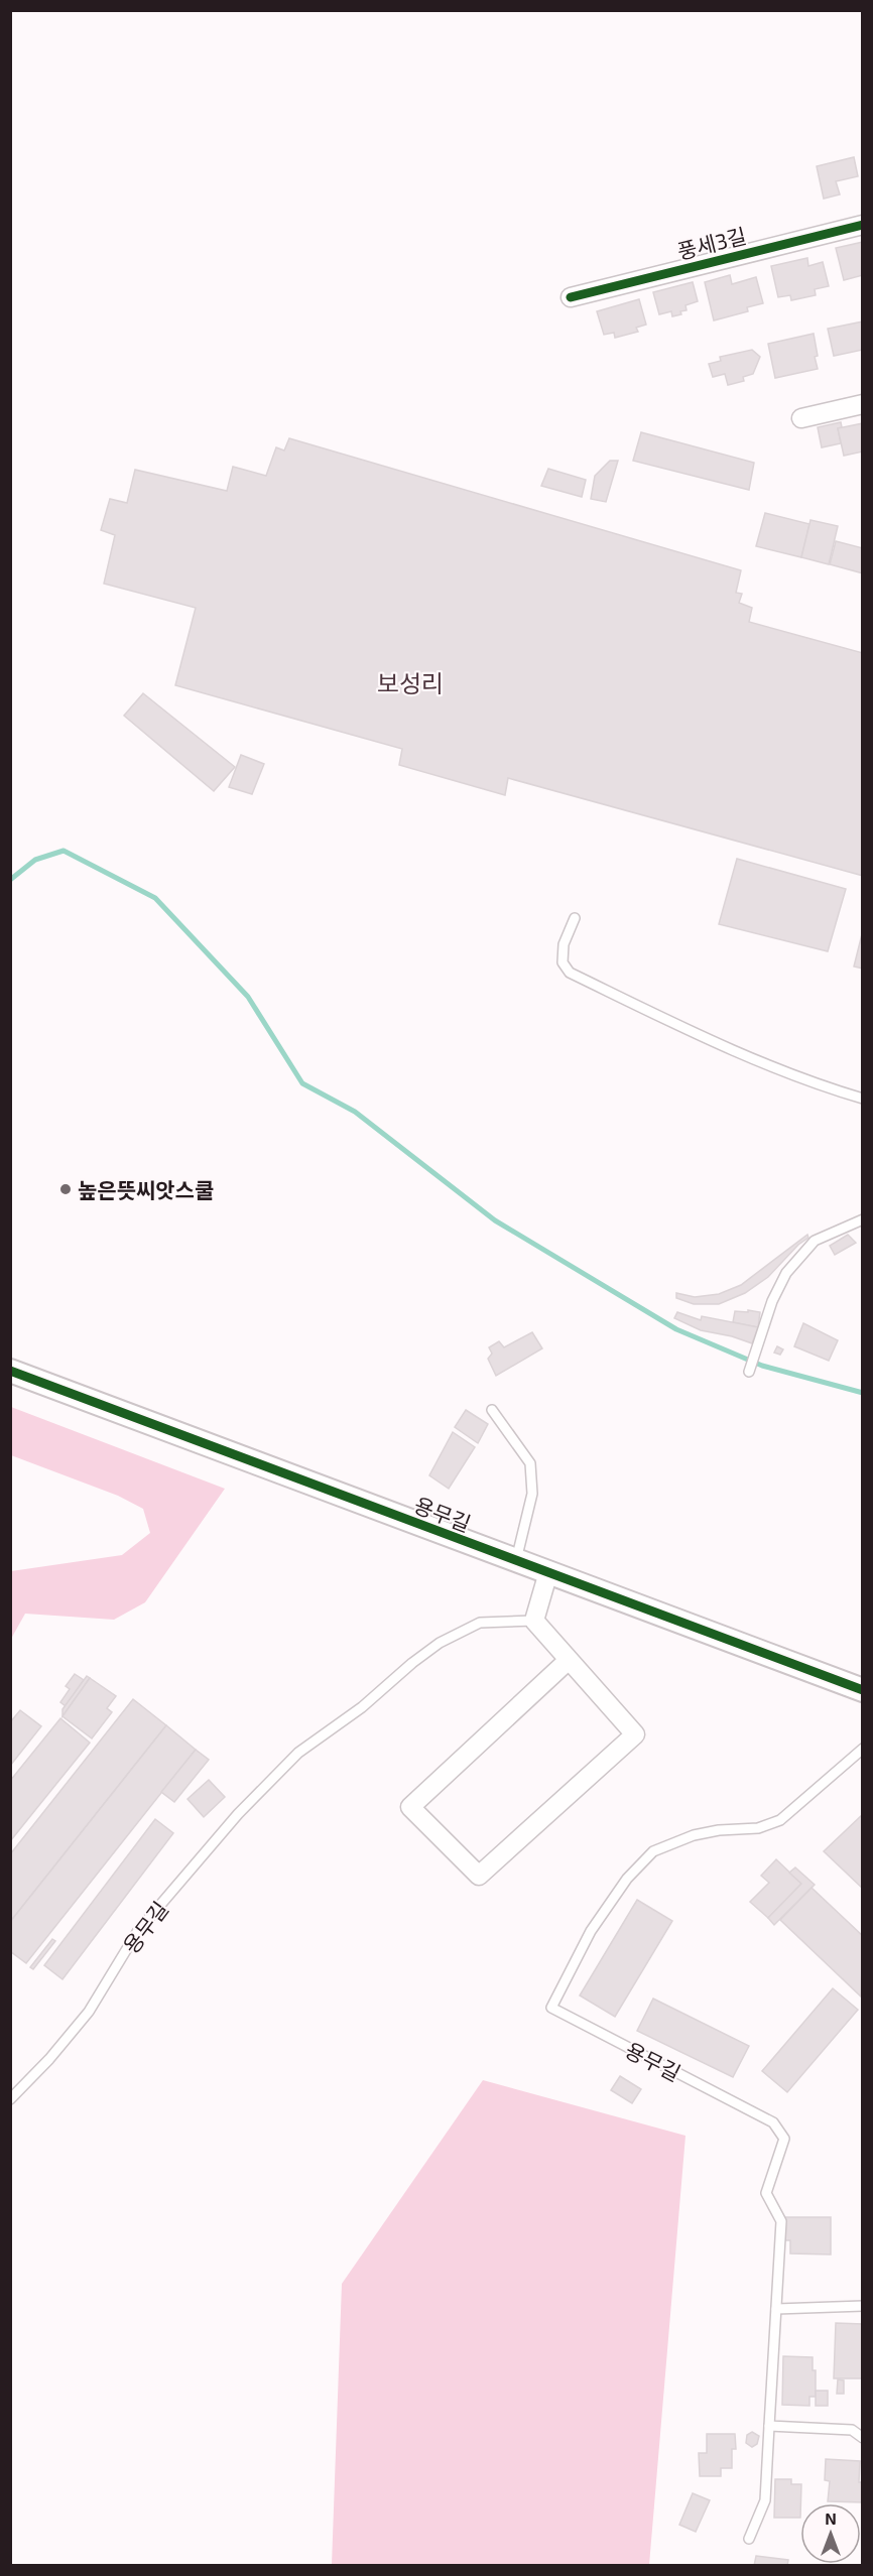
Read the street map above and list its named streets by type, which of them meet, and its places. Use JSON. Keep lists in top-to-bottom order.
{
  "streets": {
    "street": ["풍세3길", "용무길"]
  },
  "districts": ["보성리"],
  "places": ["높은뜻씨앗스쿨"],
  "north": "top"
}
